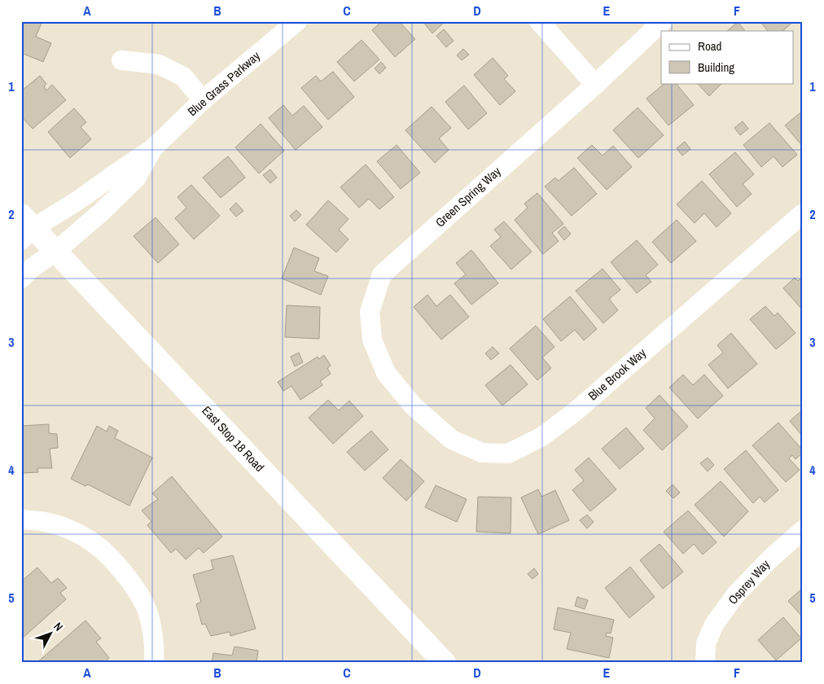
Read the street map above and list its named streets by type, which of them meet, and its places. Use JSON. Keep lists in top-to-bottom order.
{
  "streets": {
    "street": [
      "Blue Grass Parkway",
      "Green Spring Way",
      "Blue Brook Way",
      "East Stop 18 Road",
      "Osprey Way"
    ]
  },
  "crossings": [
    ["Blue Grass Parkway", "East Stop 18 Road"],
    ["Green Spring Way", "Blue Brook Way"]
  ],
  "legend": ["Road", "Building"],
  "north": "top right",
  "grid": {
    "columns": [
      "A",
      "B",
      "C",
      "D",
      "E",
      "F"
    ],
    "rows": [
      "1",
      "2",
      "3",
      "4",
      "5"
    ]
  }
}
